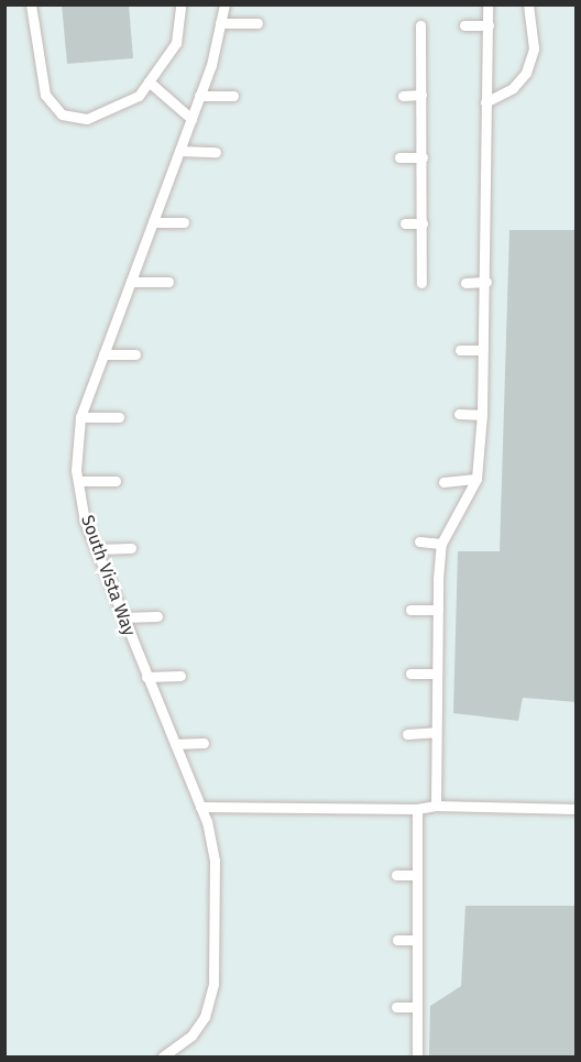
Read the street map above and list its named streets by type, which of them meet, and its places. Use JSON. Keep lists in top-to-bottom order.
{
  "streets": {
    "lane": ["South Vista Way"]
  }
}
